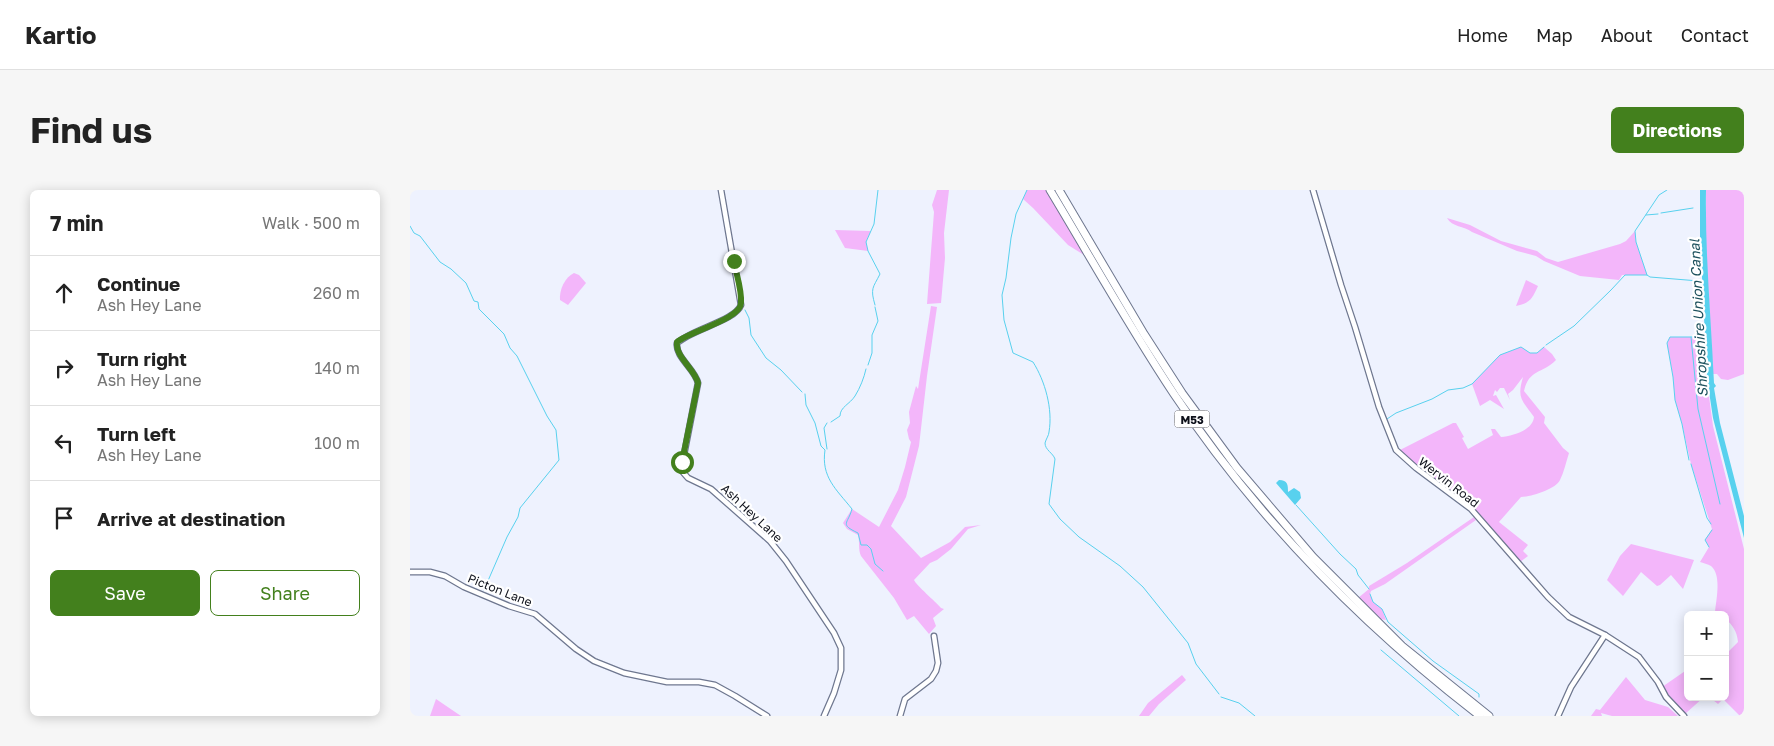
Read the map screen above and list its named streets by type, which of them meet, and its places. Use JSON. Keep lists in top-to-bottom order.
{
  "streets": {
    "highway": ["M53"],
    "street": ["Wervin Road", "Ash Hey Lane", "Picton Lane"]
  },
  "water": ["Shropshire Union Canal"],
  "page": {
    "header": "Kartio",
    "nav": [
      "Home",
      "Map",
      "About",
      "Contact"
    ],
    "buttons": [
      "Directions",
      ["Save", "Share"]
    ],
    "title": "Find us",
    "heading": ["7 min", "Walk · 500 m"],
    "list": [
      ["Continue", "Ash Hey Lane", "260 m"],
      ["Turn right", "Ash Hey Lane", "140 m"],
      ["Turn left", "Ash Hey Lane", "100 m"],
      "Arrive at destination"
    ],
    "map_buttons": ["+", "−"]
  }
}
